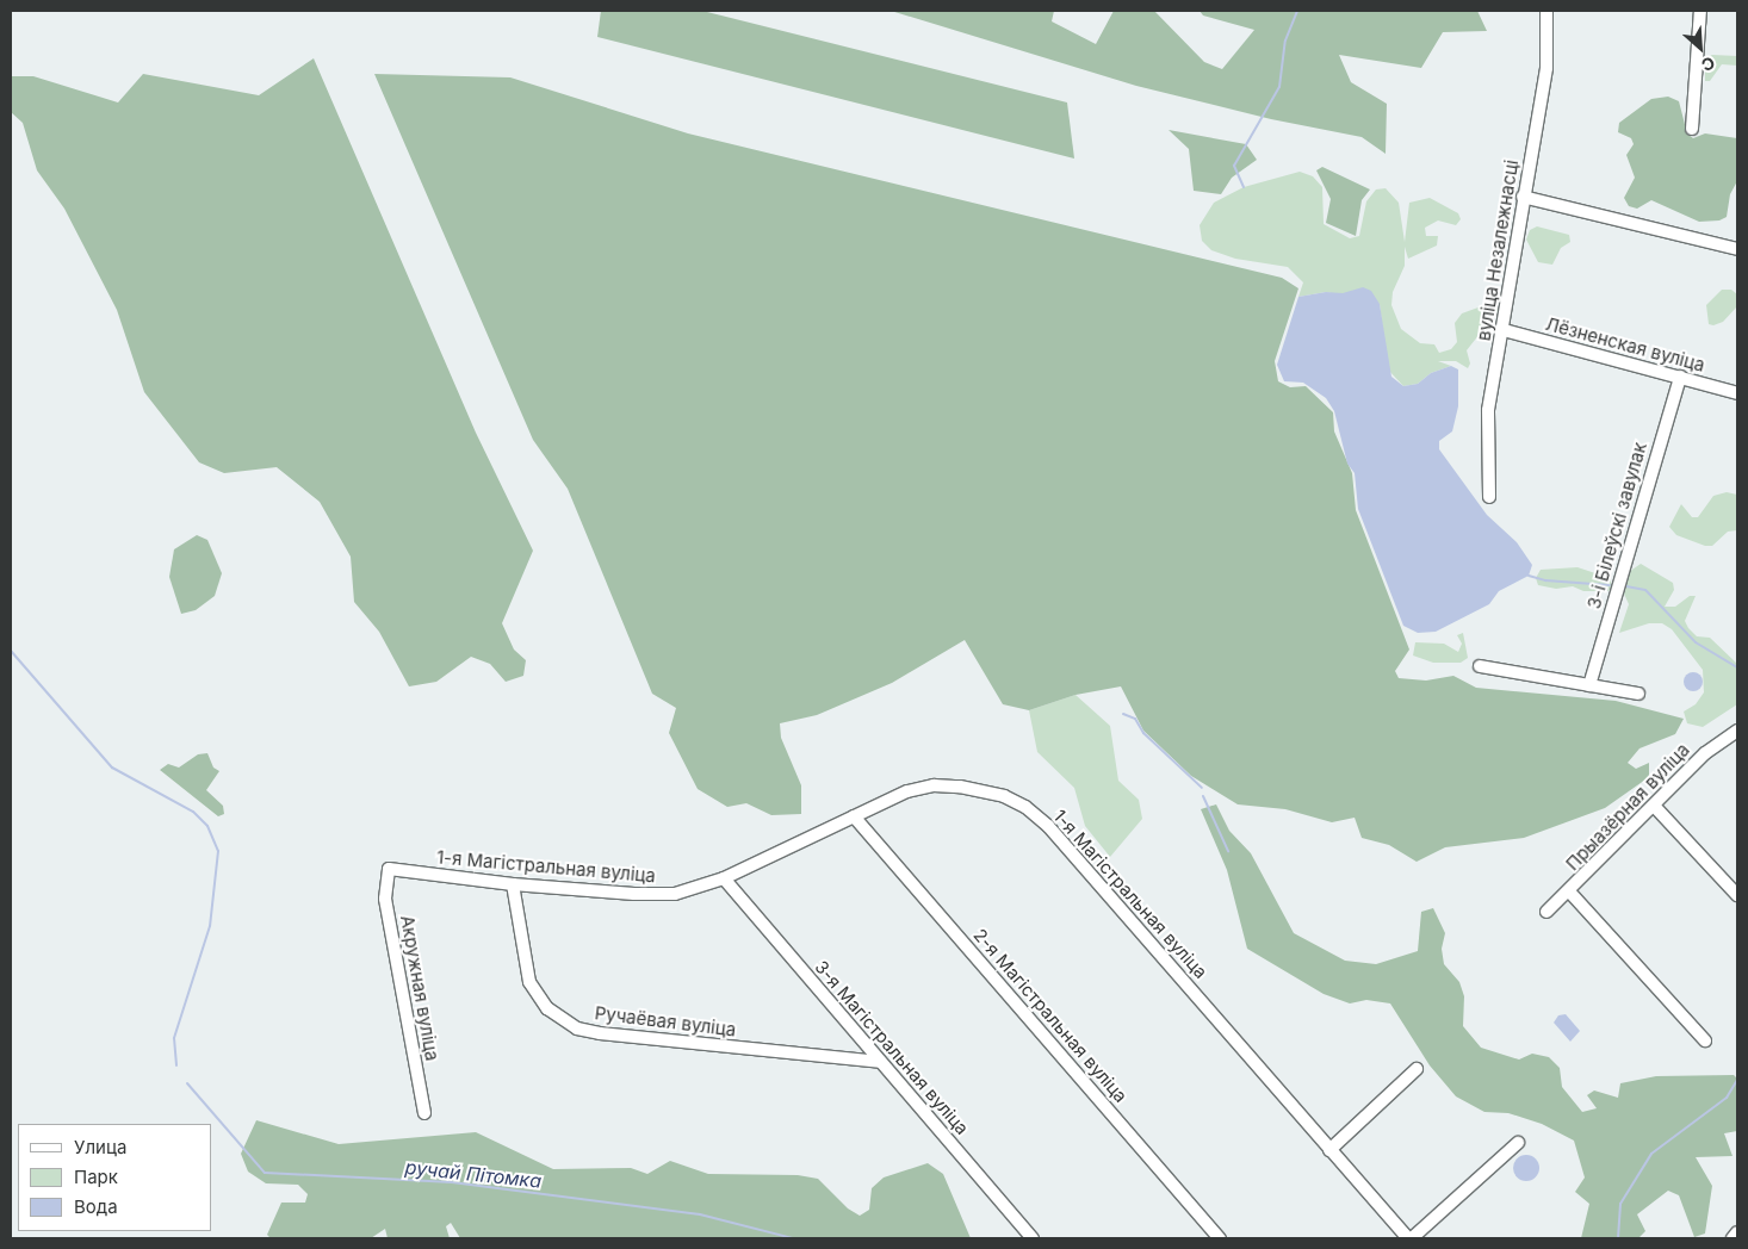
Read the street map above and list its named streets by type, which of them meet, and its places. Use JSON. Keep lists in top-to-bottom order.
{
  "streets": {
    "street": [
      "вуліца Незалежнасці",
      "Лёзненская вуліца",
      "3-і Білеўскі завулак",
      "Прыазёрная вуліца",
      "1-я Магістральная вуліца",
      "Акружная вуліца",
      "2-я Магістральная вуліца",
      "Ручаёвая вуліца",
      "3-я Магістральная вуліца"
    ]
  },
  "crossings": [
    ["вуліца Незалежнасці", "Лёзненская вуліца"],
    ["Лёзненская вуліца", "3-і Білеўскі завулак"],
    ["1-я Магістральная вуліца", "Акружная вуліца"],
    ["1-я Магістральная вуліца", "2-я Магістральная вуліца"],
    ["1-я Магістральная вуліца", "Ручаёвая вуліца"],
    ["1-я Магістральная вуліца", "3-я Магістральная вуліца"],
    ["Ручаёвая вуліца", "3-я Магістральная вуліца"]
  ],
  "water": ["ручай Пітомка"],
  "legend": ["Улица", "Парк", "Вода"],
  "north": "bottom right"
}
